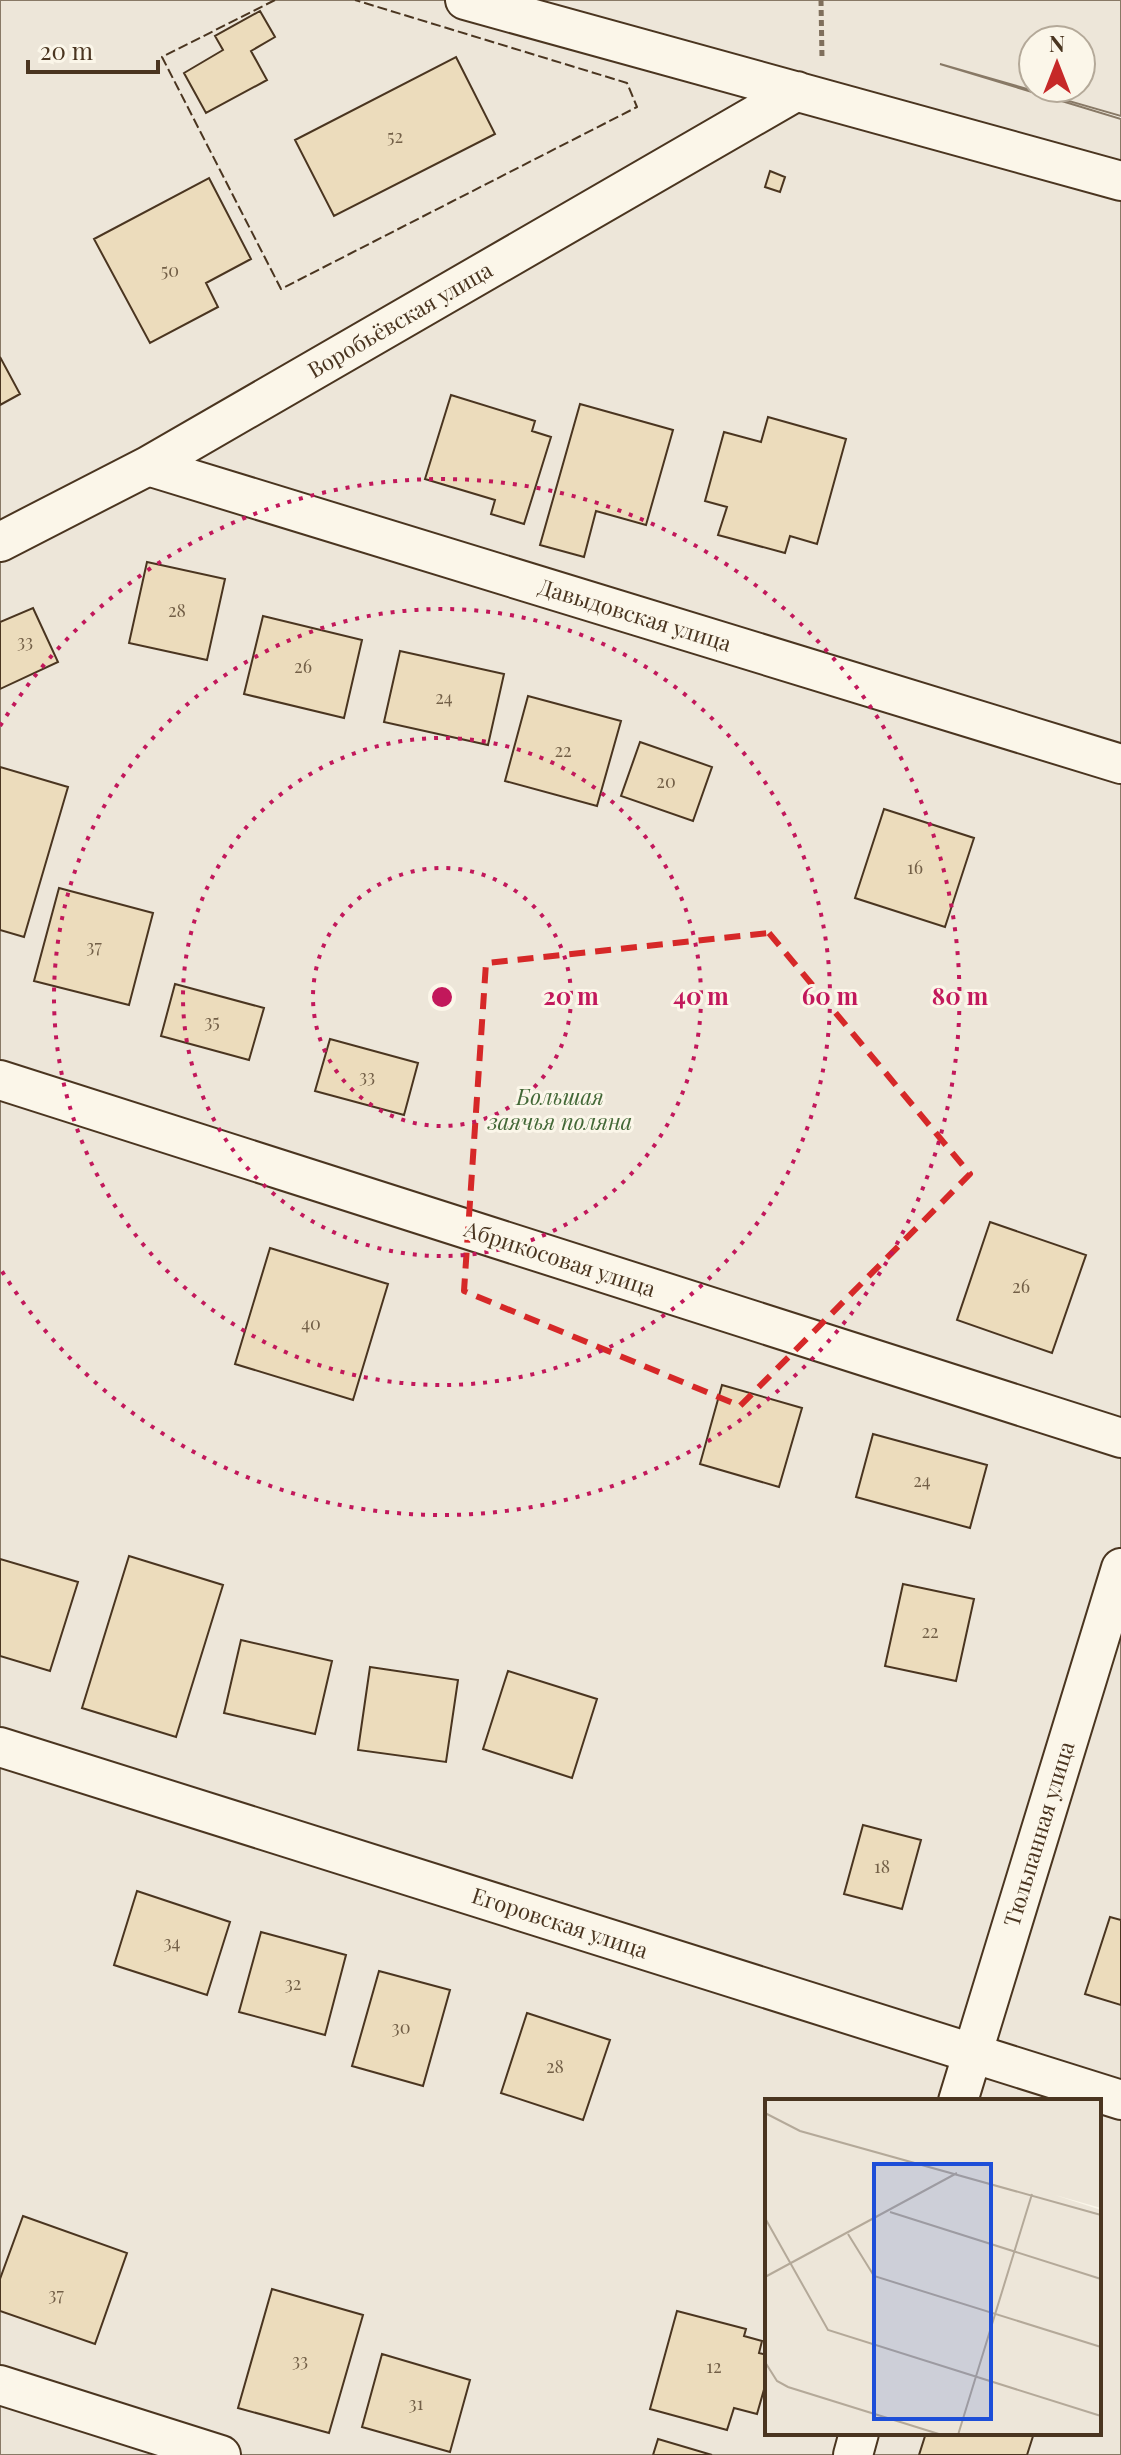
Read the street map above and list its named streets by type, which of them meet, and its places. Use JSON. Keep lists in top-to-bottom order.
{
  "streets": {
    "street": [
      "Воробьёвская улица",
      "Давыдовская улица",
      "Абрикосовая улица",
      "Тюльпанная улица",
      "Егоровская улица"
    ]
  },
  "crossings": [
    ["Воробьёвская улица", "Давыдовская улица"],
    ["Тюльпанная улица", "Егоровская улица"]
  ],
  "parks": ["Большая заячья поляна"],
  "house_numbers": [
    "52",
    "50",
    "28",
    "33",
    "26",
    "24",
    "22",
    "20",
    "16",
    "37",
    "35",
    "33",
    "26",
    "40",
    "24",
    "22",
    "18",
    "34",
    "32",
    "30",
    "28",
    "37",
    "33",
    "12",
    "31"
  ],
  "scale_bar": "20 m",
  "north": "top",
  "rings": [
    "20 m",
    "40 m",
    "60 m",
    "80 m"
  ]
}
